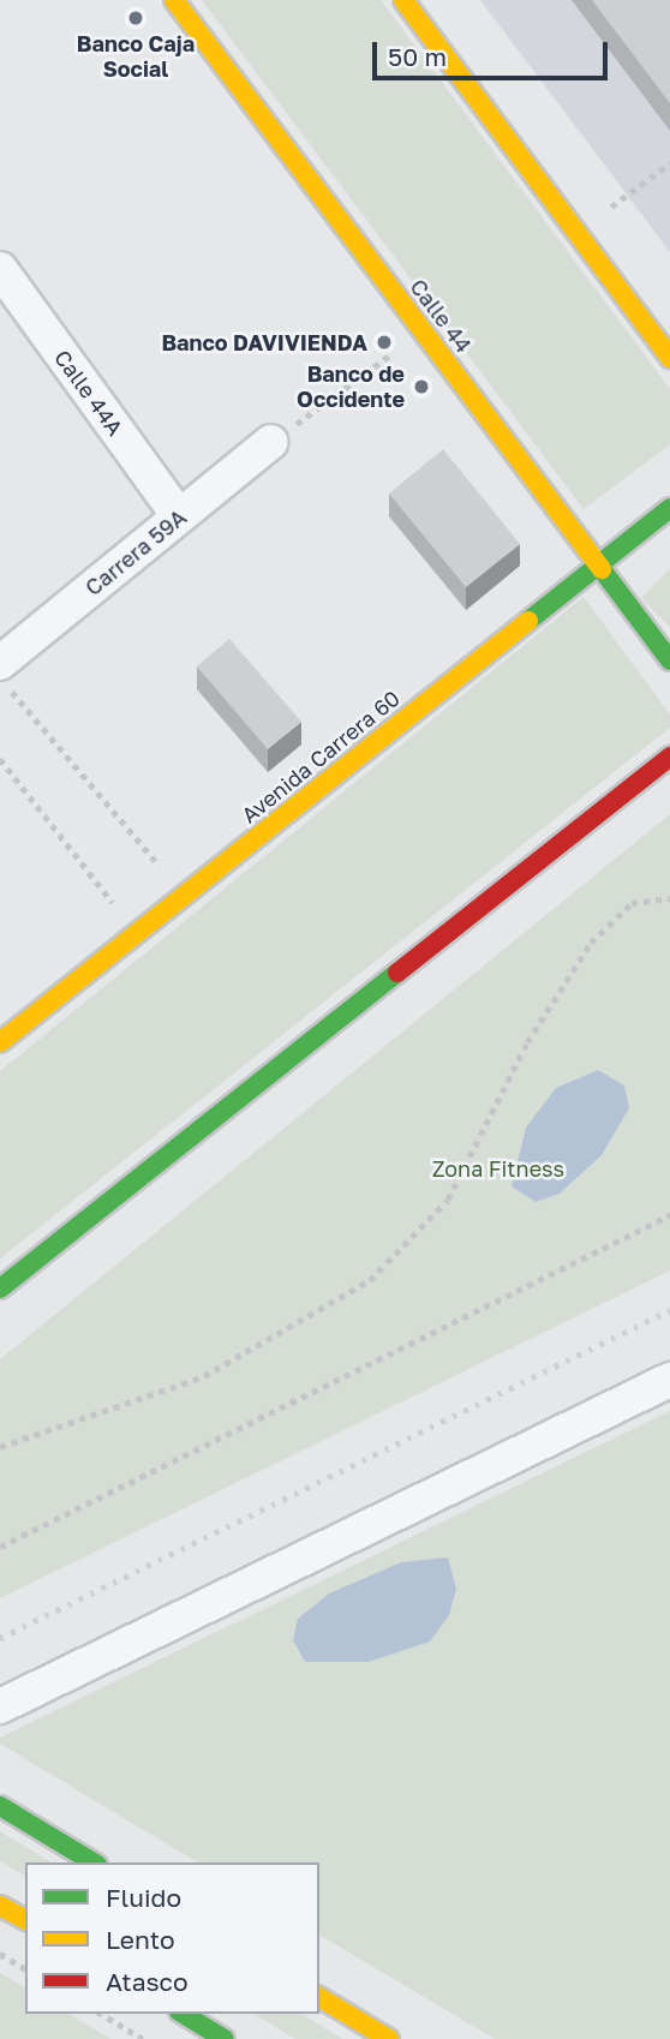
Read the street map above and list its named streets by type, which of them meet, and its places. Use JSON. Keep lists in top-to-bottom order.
{
  "streets": {
    "main road": ["Calle 44", "Avenida Carrera 60"],
    "street": ["Calle 44A", "Carrera 59A"]
  },
  "crossings": [
    ["Calle 44", "Avenida Carrera 60"],
    ["Calle 44A", "Carrera 59A"]
  ],
  "parks": ["Zona Fitness"],
  "places": ["Banco Caja Social", "Banco DAVIVIENDA", "Banco de Occidente"],
  "legend": ["Fluido", "Lento", "Atasco"],
  "scale_bar": "50 m"
}
